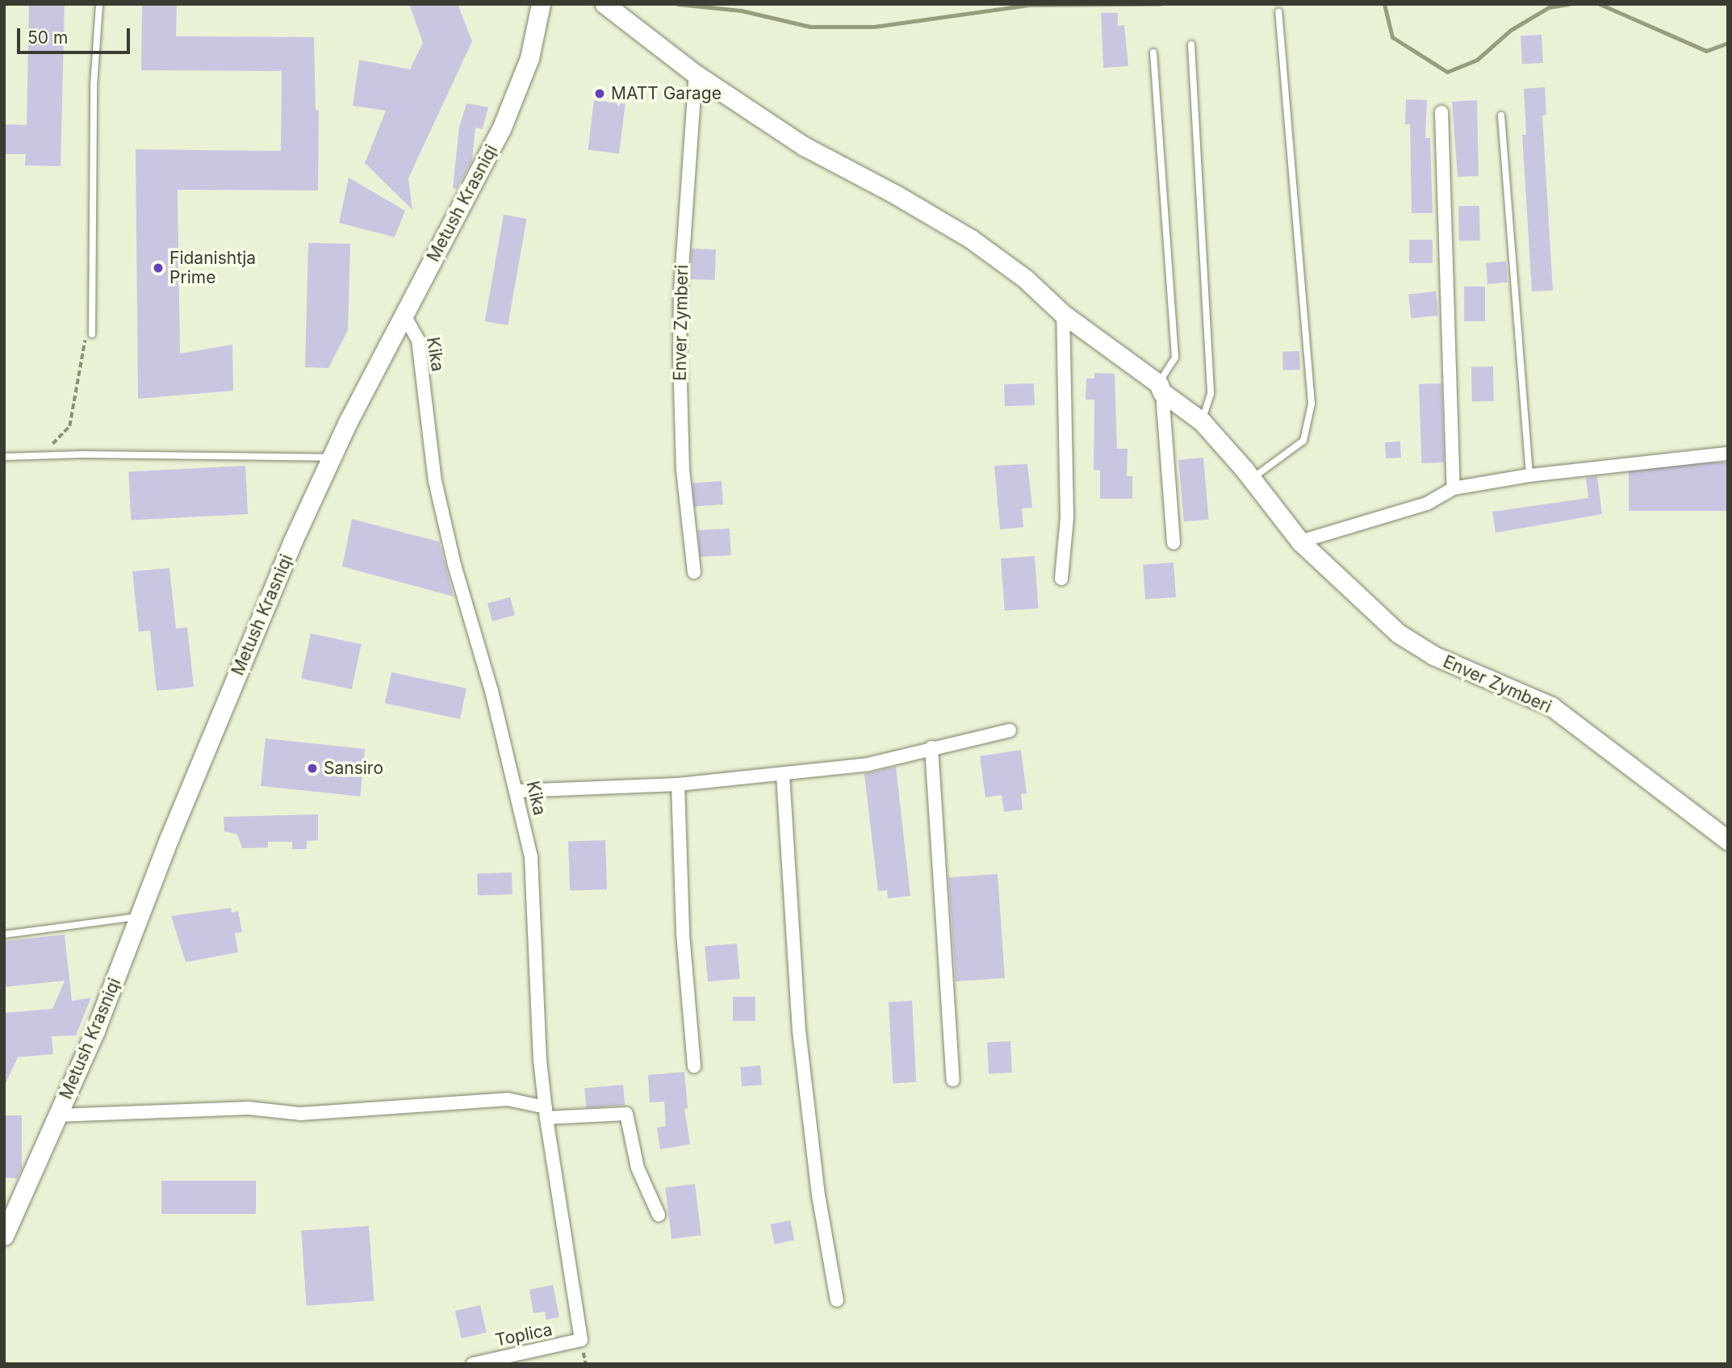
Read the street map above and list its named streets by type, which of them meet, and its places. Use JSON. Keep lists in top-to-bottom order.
{
  "streets": {
    "street": [
      "Metush Krasniqi",
      "Enver Zymberi",
      "Kika",
      "Toplica"
    ]
  },
  "crossings": [
    ["Metush Krasniqi", "Kika"],
    ["Kika", "Toplica"]
  ],
  "places": ["MATT Garage", "Fidanishtja Prime", "Sansiro"],
  "scale_bar": "50 m"
}
